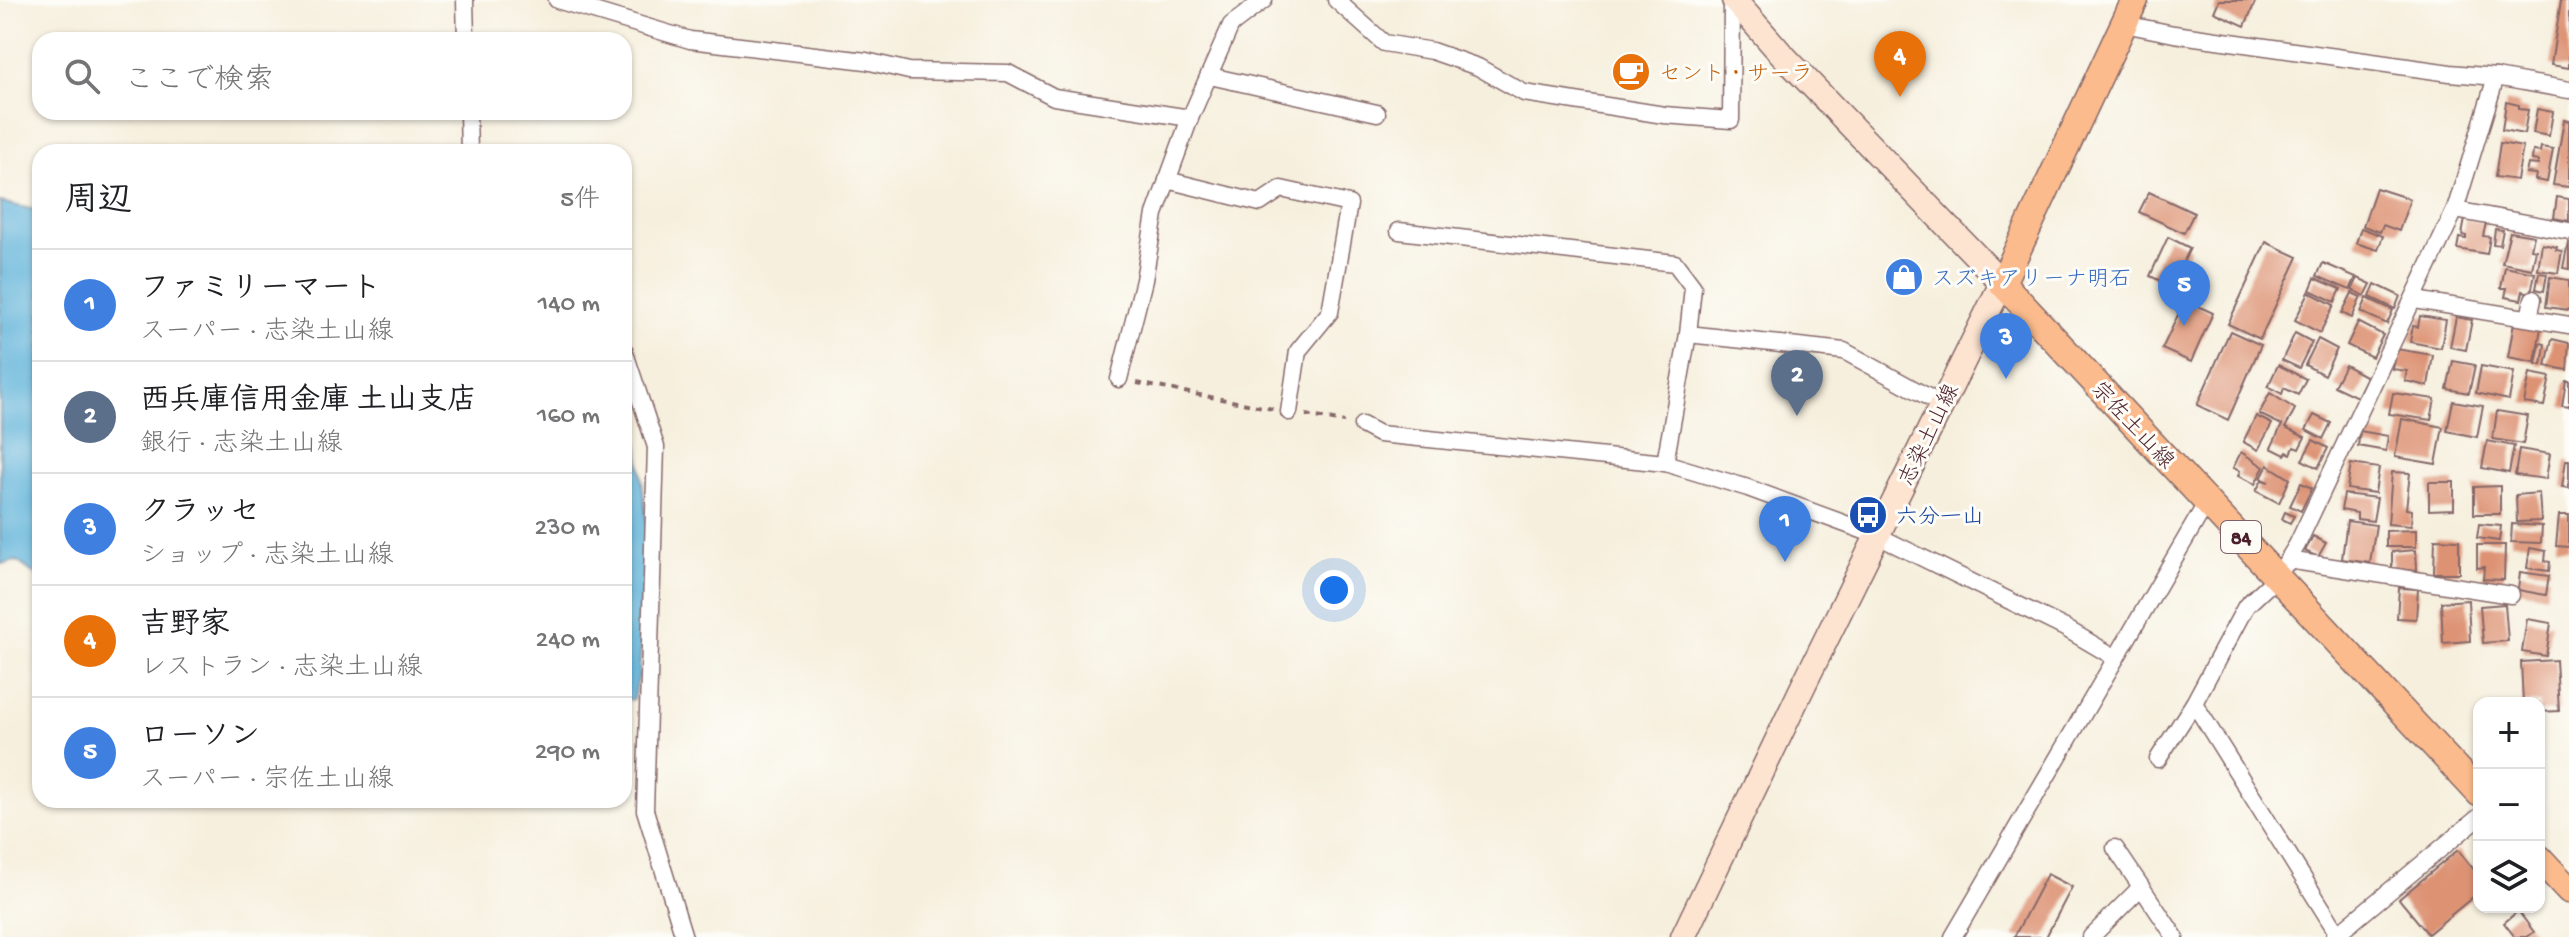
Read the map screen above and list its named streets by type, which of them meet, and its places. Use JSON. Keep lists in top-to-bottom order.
{
  "streets": {
    "main road": ["宗佐土山線", "志染土山線", "84"]
  },
  "crossings": [
    ["宗佐土山線", "志染土山線"]
  ],
  "places": {
    "cafe": ["セント・サーラ"],
    "shop": ["スズキアリーナ明石"],
    "bus stop": ["六分一山"]
  },
  "page": {
    "pins": [
      "4",
      "5",
      "3",
      "2",
      "1"
    ],
    "search": "ここで検索",
    "heading": ["周辺", "5件"],
    "list": [
      {
        "mark": "1",
        "name": "ファミリーマート",
        "note": "スーパー · 志染土山線",
        "value": "140 m"
      },
      {
        "mark": "2",
        "name": "西兵庫信用金庫 土山支店",
        "note": "銀行 · 志染土山線",
        "value": "160 m"
      },
      {
        "mark": "3",
        "name": "クラッセ",
        "note": "ショップ · 志染土山線",
        "value": "230 m"
      },
      {
        "mark": "4",
        "name": "吉野家",
        "note": "レストラン · 志染土山線",
        "value": "240 m"
      },
      {
        "mark": "5",
        "name": "ローソン",
        "note": "スーパー · 宗佐土山線",
        "value": "290 m"
      }
    ],
    "map_buttons": ["+", "−"]
  }
}
